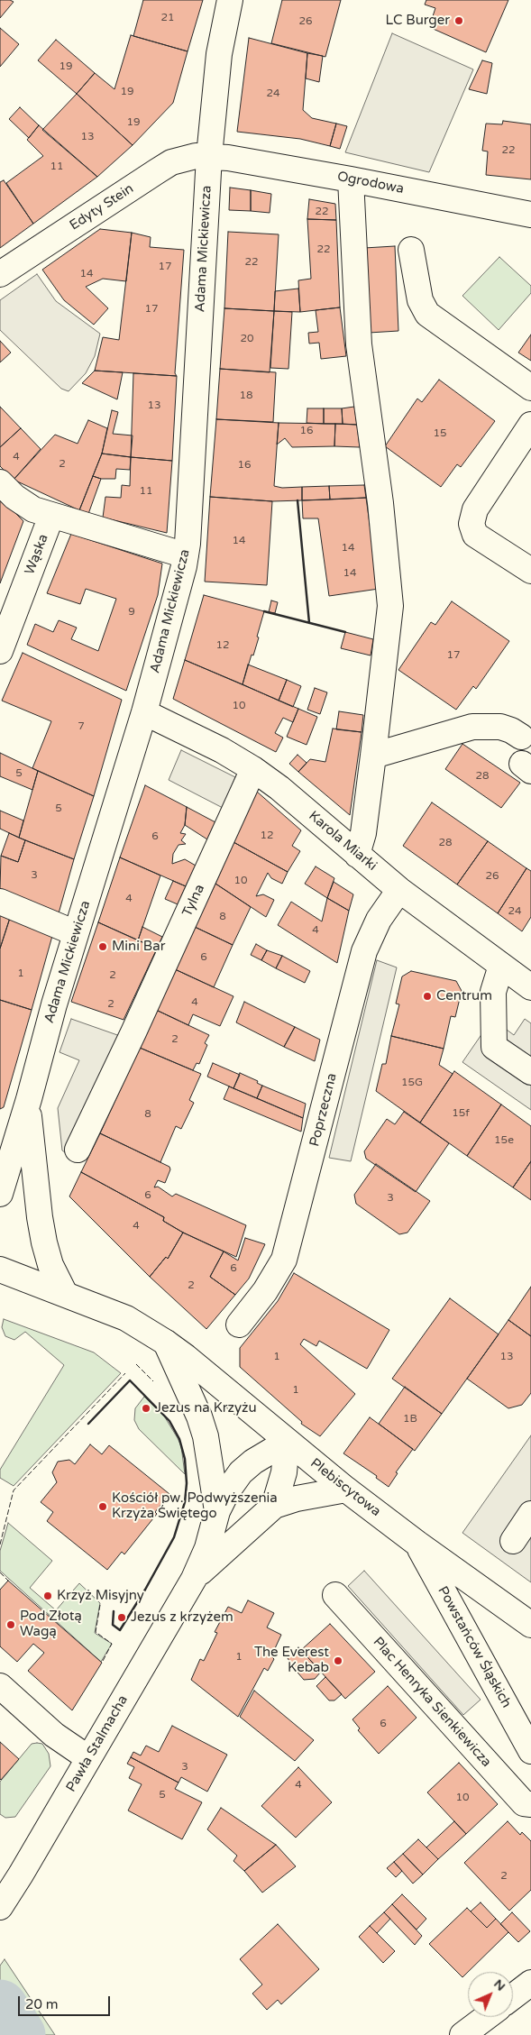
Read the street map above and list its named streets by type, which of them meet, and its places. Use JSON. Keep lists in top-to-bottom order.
{
  "streets": {
    "street": [
      "Ogrodowa",
      "Edyty Stein",
      "Adama Mickiewicza",
      "Wąska",
      "Karola Miarki",
      "Tylna",
      "Poprzeczna",
      "Plebiscytowa",
      "Powstańców Śląskich",
      "Plac Henryka Sienkiewicza",
      "Pawła Stalmacha"
    ]
  },
  "crossings": [
    ["Ogrodowa", "Edyty Stein"],
    ["Ogrodowa", "Adama Mickiewicza"],
    ["Edyty Stein", "Adama Mickiewicza"],
    ["Adama Mickiewicza", "Karola Miarki"],
    ["Adama Mickiewicza", "Plebiscytowa"],
    ["Karola Miarki", "Tylna"],
    ["Karola Miarki", "Poprzeczna"],
    ["Plebiscytowa", "Powstańców Śląskich"],
    ["Plebiscytowa", "Pawła Stalmacha"]
  ],
  "places": [
    "LC Burger",
    "Mini Bar",
    "Centrum",
    "Jezus na Krzyżu",
    "Kościół pw. Podwyższenia Krzyża Świętego",
    "Krzyż Misyjny",
    "Jezus z krzyżem",
    "Pod Złotą Wagą",
    "The Everest Kebab"
  ],
  "house_numbers": [
    "21",
    "26",
    "19",
    "19",
    "24",
    "19",
    "13",
    "22",
    "11",
    "22",
    "22",
    "22",
    "17",
    "14",
    "17",
    "20",
    "18",
    "13",
    "16",
    "15",
    "4",
    "2",
    "16",
    "11",
    "14",
    "14",
    "14",
    "9",
    "12",
    "17",
    "10",
    "7",
    "5",
    "28",
    "5",
    "12",
    "6",
    "28",
    "3",
    "26",
    "10",
    "4",
    "24",
    "8",
    "4",
    "6",
    "1",
    "2",
    "4",
    "2",
    "2",
    "15G",
    "15f",
    "8",
    "15e",
    "6",
    "3",
    "4",
    "6",
    "2",
    "1",
    "13",
    "1",
    "1B",
    "1",
    "6",
    "3",
    "4",
    "5",
    "10",
    "2"
  ],
  "scale_bar": "20 m",
  "north": "top right"
}
